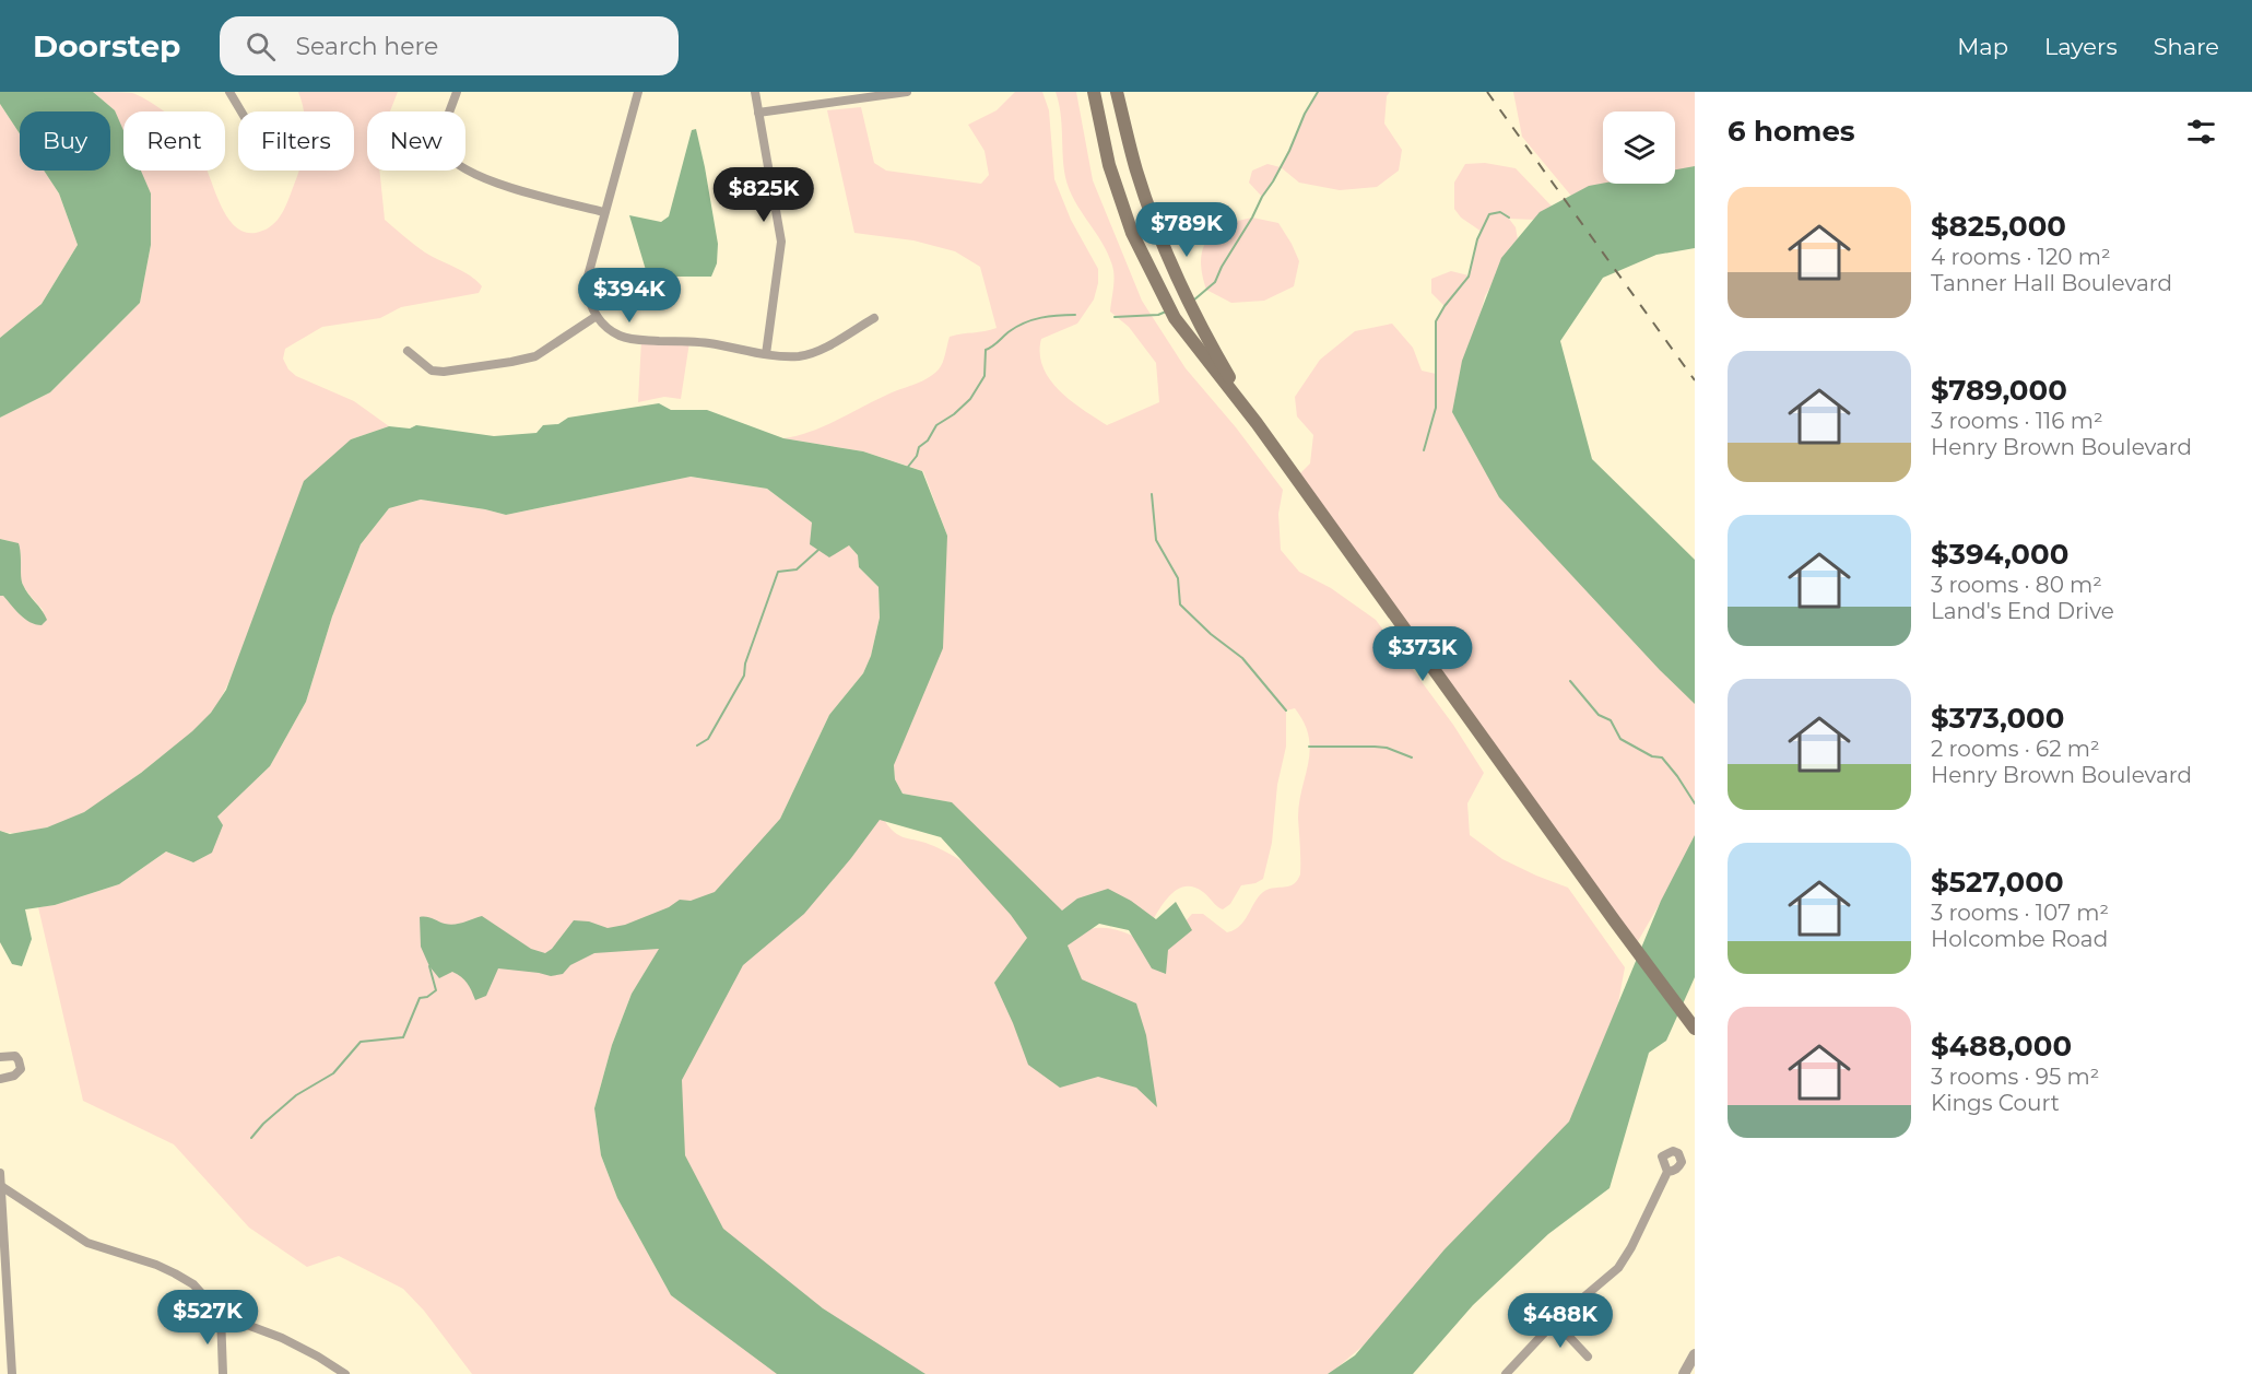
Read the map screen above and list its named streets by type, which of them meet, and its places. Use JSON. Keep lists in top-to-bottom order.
{
  "page": {
    "header": "Doorstep",
    "search": "Search here",
    "nav": ["Map", "Layers", "Share"],
    "heading": "6 homes",
    "chip": [
      "Buy",
      "Rent",
      "Filters",
      "New"
    ],
    "price": [
      "$825K",
      "$789K",
      "$394K",
      "$373K",
      "$527K",
      "$488K"
    ],
    "list": [
      {
        "name": "$825,000",
        "note": "4 rooms · 120 m² · Tanner Hall Boulevard"
      },
      {
        "name": "$789,000",
        "note": "3 rooms · 116 m² · Henry Brown Boulevard"
      },
      {
        "name": "$394,000",
        "note": "3 rooms · 80 m² · Land's End Drive"
      },
      {
        "name": "$373,000",
        "note": "2 rooms · 62 m² · Henry Brown Boulevard"
      },
      {
        "name": "$527,000",
        "note": "3 rooms · 107 m² · Holcombe Road"
      },
      {
        "name": "$488,000",
        "note": "3 rooms · 95 m² · Kings Court"
      }
    ]
  }
}
